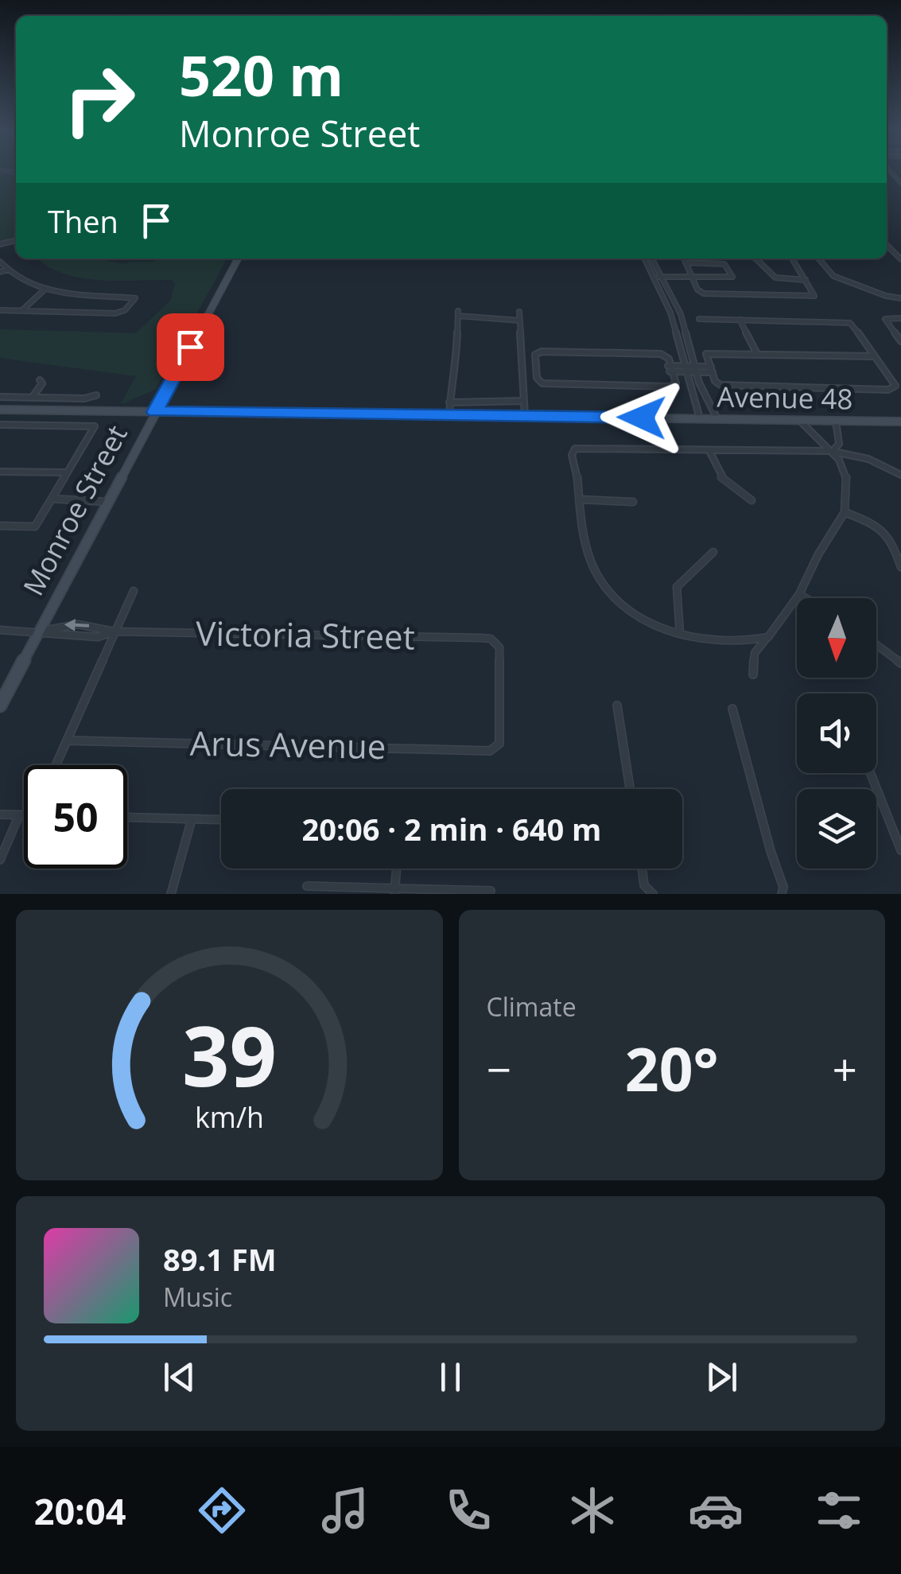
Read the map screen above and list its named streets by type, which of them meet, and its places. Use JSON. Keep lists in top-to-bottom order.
{
  "streets": {
    "main road": ["Avenue 48", "Monroe Street"],
    "street": ["Victoria Street", "Arus Avenue"]
  },
  "crossings": [
    ["Avenue 48", "Monroe Street"],
    ["Monroe Street", "Victoria Street"],
    ["Victoria Street", "Arus Avenue"]
  ],
  "north": "bottom",
  "page": {
    "turn": ["520 m", "Monroe Street"],
    "then": "Then",
    "limit": "50",
    "trip": "20:06 · 2 min · 640 m",
    "tile": "Climate",
    "heat": ["−", "20°", "+"],
    "song": ["89.1 FM", "Music"],
    "tabs": "20:04",
    "gauge": ["39", "km/h"]
  }
}
